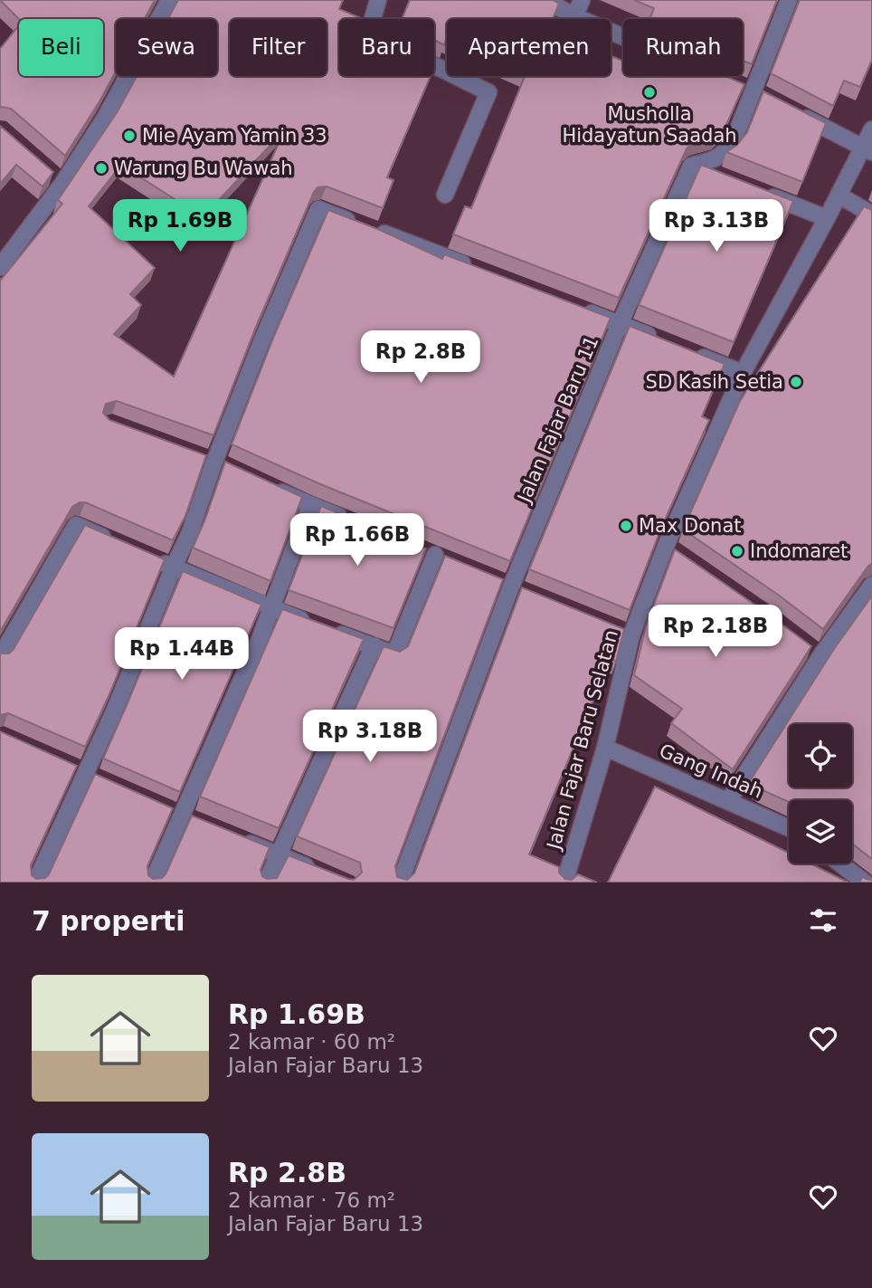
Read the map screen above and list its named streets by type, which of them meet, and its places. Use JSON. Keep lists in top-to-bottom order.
{
  "streets": {
    "street": ["Jalan Fajar Baru 11", "Jalan Fajar Baru Selatan", "Gang Indah"]
  },
  "crossings": [
    ["Jalan Fajar Baru Selatan", "Gang Indah"]
  ],
  "places": [
    "Musholla Hidayatun Saadah",
    "Mie Ayam Yamin 33",
    "Warung Bu Wawah",
    "SD Kasih Setia",
    "Max Donat",
    "Indomaret"
  ],
  "page": {
    "chip": [
      "Beli",
      "Sewa",
      "Filter",
      "Baru",
      "Apartemen",
      "Rumah"
    ],
    "price": [
      "Rp 1.69B",
      "Rp 3.13B",
      "Rp 2.8B",
      "Rp 1.66B",
      "Rp 2.18B",
      "Rp 1.44B",
      "Rp 3.18B"
    ],
    "heading": "7 properti",
    "list": [
      {
        "name": "Rp 1.69B",
        "note": "2 kamar · 60 m² · Jalan Fajar Baru 13"
      },
      {
        "name": "Rp 2.8B",
        "note": "2 kamar · 76 m² · Jalan Fajar Baru 13"
      }
    ]
  }
}
